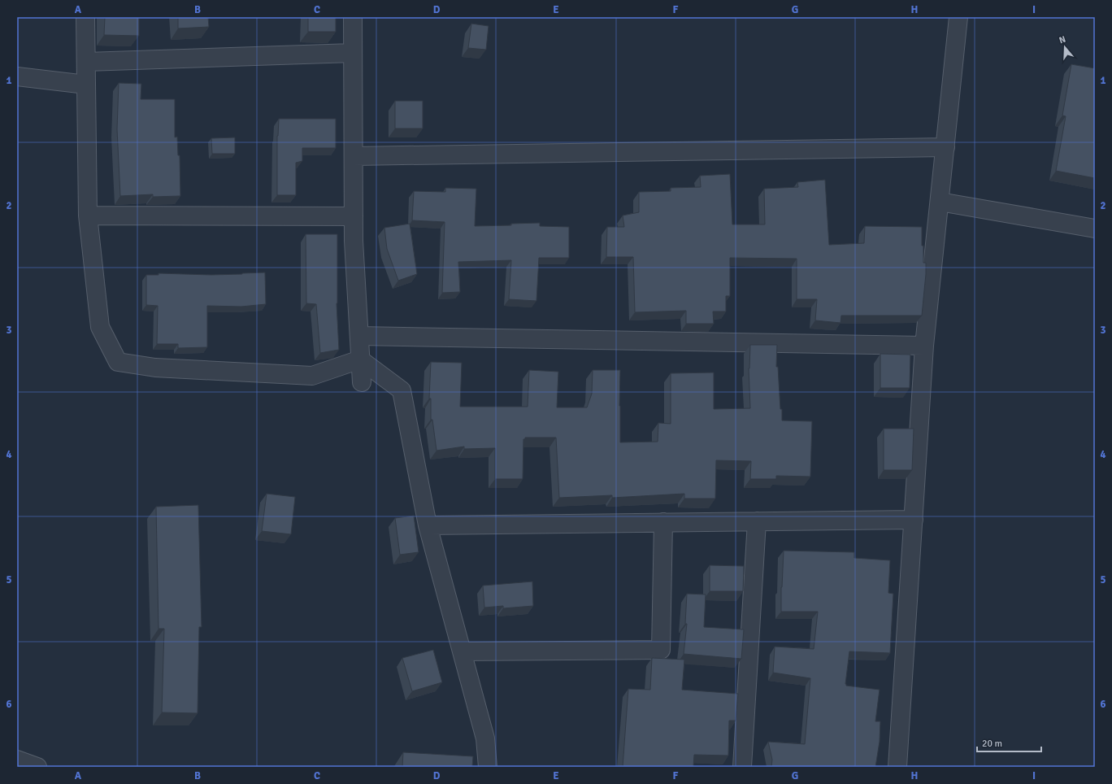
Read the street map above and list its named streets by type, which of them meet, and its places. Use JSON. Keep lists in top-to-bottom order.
{
  "scale_bar": "20 m",
  "north": "top",
  "grid": {
    "columns": [
      "A",
      "B",
      "C",
      "D",
      "E",
      "F",
      "G",
      "H",
      "I"
    ],
    "rows": [
      "1",
      "2",
      "3",
      "4",
      "5",
      "6"
    ]
  }
}
